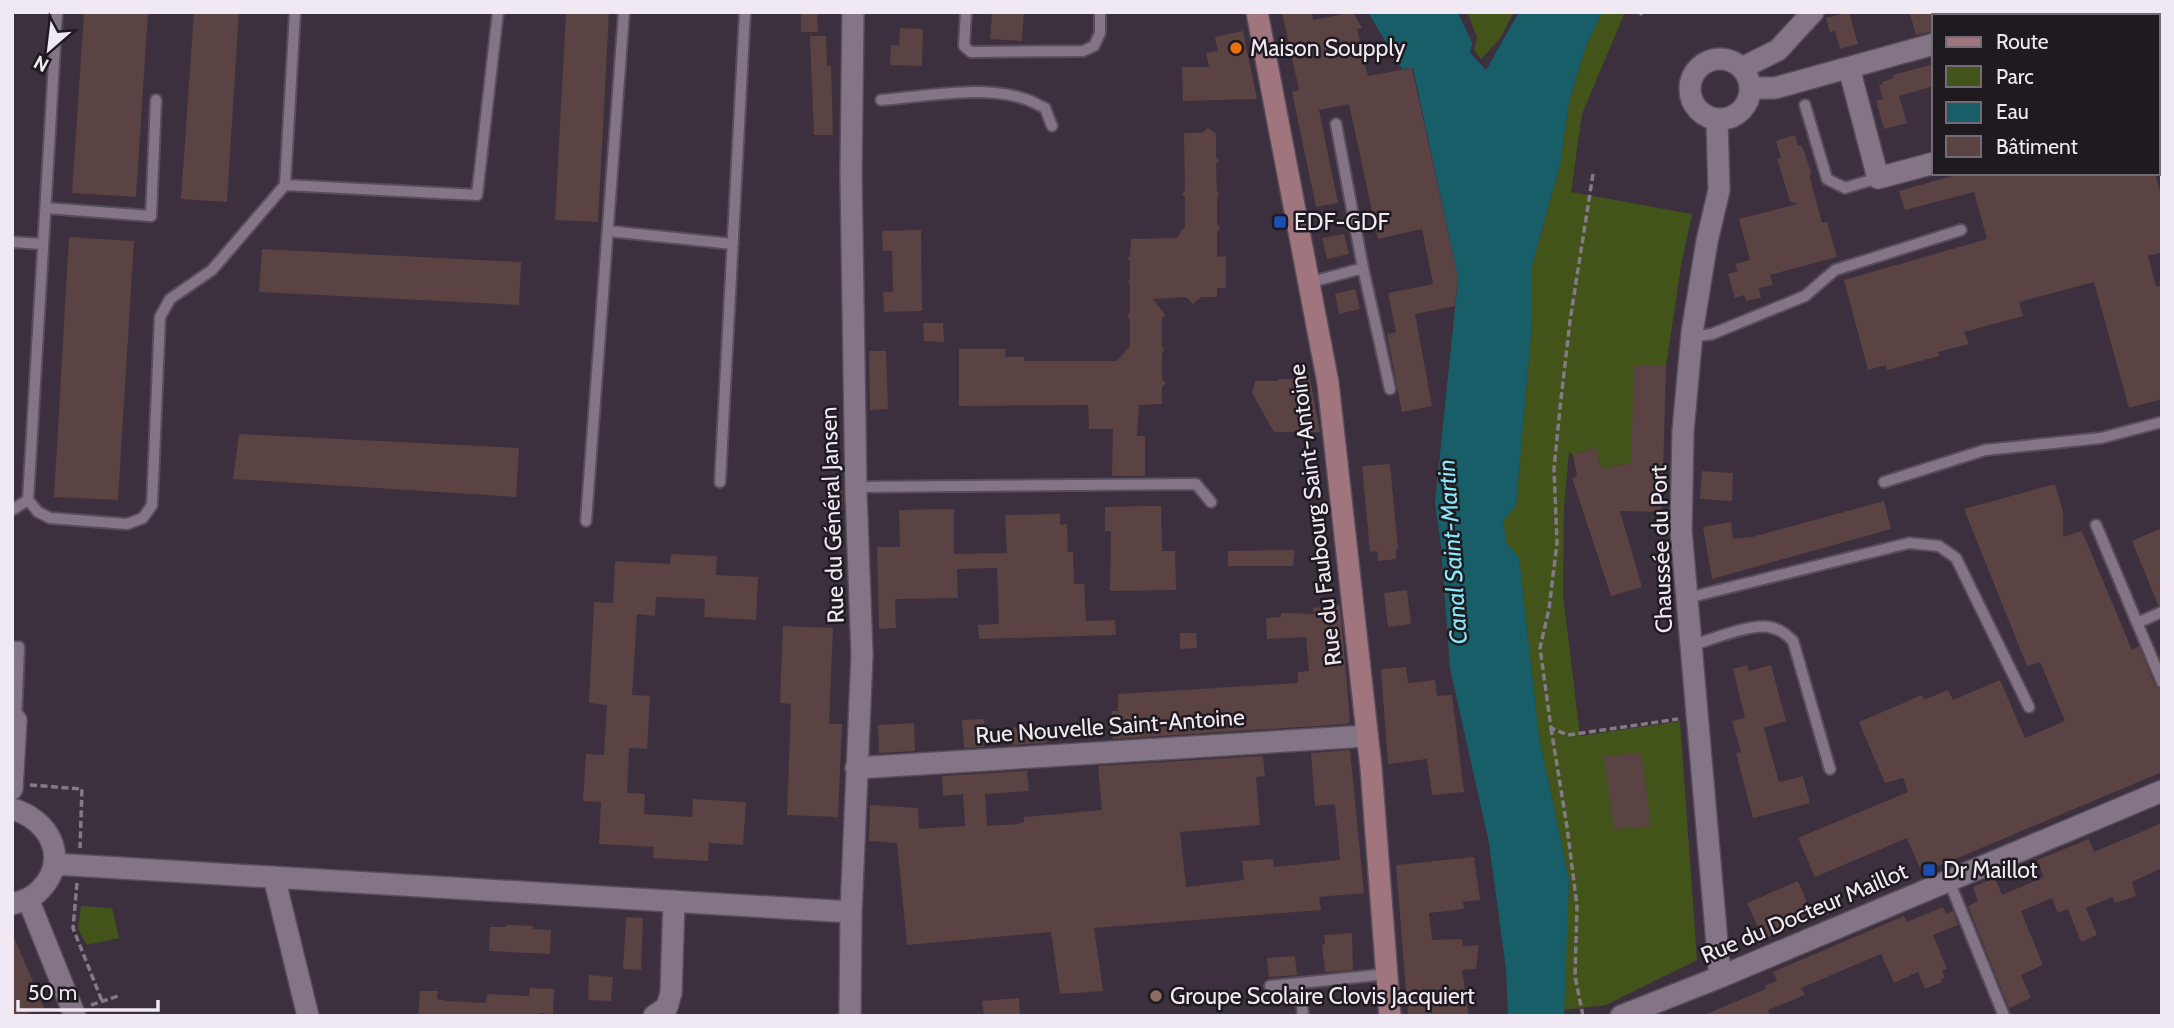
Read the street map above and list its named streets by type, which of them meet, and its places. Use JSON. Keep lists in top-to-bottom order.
{
  "streets": {
    "street": [
      "Rue du Général Jansen",
      "Rue du Faubourg Saint-Antoine",
      "Chaussée du Port",
      "Rue Nouvelle Saint-Antoine",
      "Rue du Docteur Maillot"
    ]
  },
  "crossings": [
    ["Rue du Général Jansen", "Rue Nouvelle Saint-Antoine"],
    ["Rue du Faubourg Saint-Antoine", "Rue Nouvelle Saint-Antoine"],
    ["Chaussée du Port", "Rue du Docteur Maillot"]
  ],
  "water": ["Canal Saint-Martin"],
  "places": {
    "other": ["Maison Soupply", "Groupe Scolaire Clovis Jacquiert"],
    "transit": ["EDF-GDF", "Dr Maillot"]
  },
  "legend": [
    "Route",
    "Parc",
    "Eau",
    "Bâtiment"
  ],
  "scale_bar": "50 m",
  "north": "bottom left"
}
